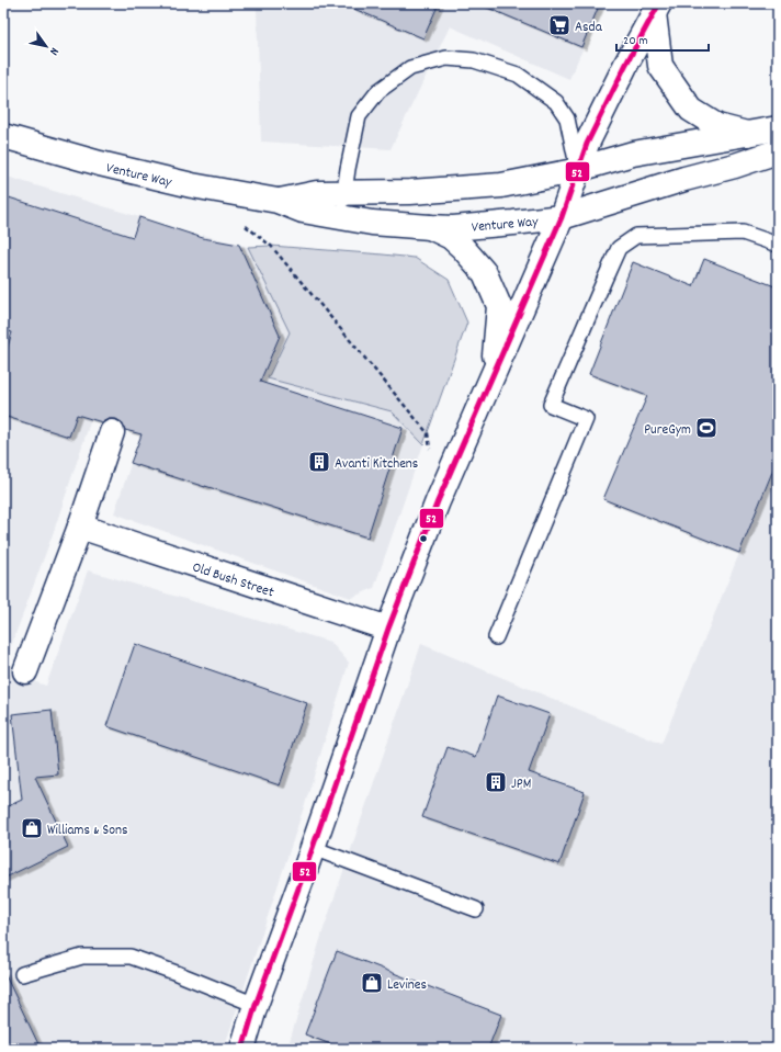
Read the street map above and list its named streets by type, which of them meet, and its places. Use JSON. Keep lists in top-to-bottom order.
{
  "streets": {
    "main road": ["Venture Way", "Old Bush Street"]
  },
  "places": {
    "supermarket": ["Asda"],
    "sports": ["PureGym"],
    "building": ["Avanti Kitchens", "JPM"],
    "shop": ["Williams & Sons", "Levines"]
  },
  "lines": ["transit line 52"],
  "scale_bar": "20 m",
  "north": "bottom right"
}
